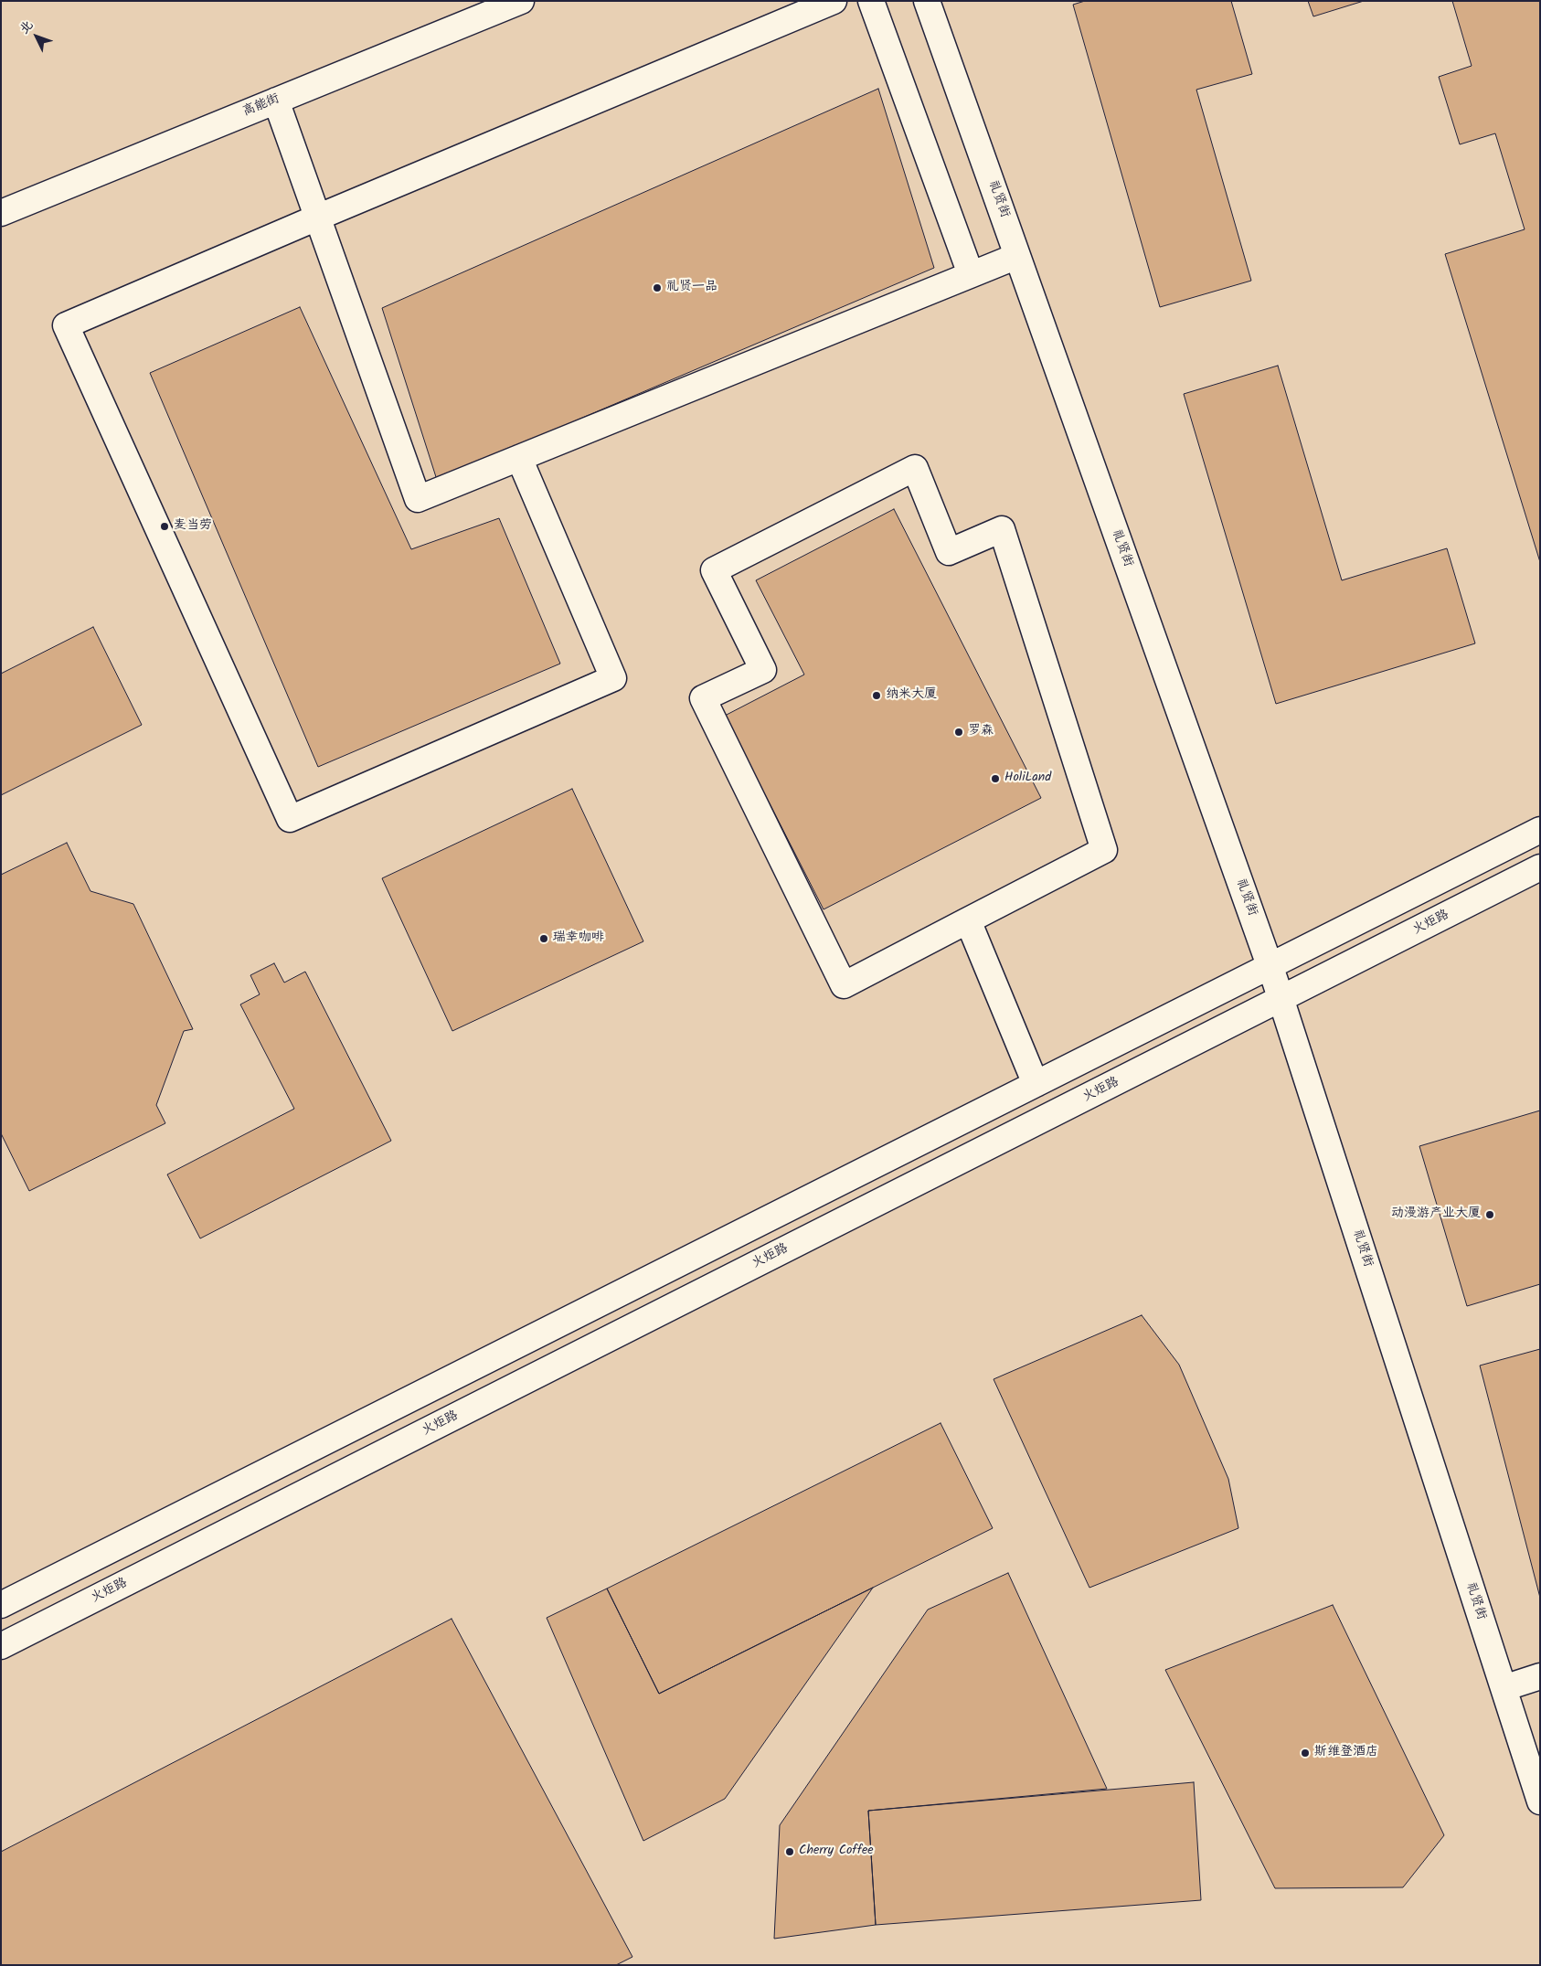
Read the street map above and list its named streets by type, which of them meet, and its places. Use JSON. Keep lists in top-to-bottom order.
{
  "streets": {
    "street": ["高能街", "礼贤街", "火炬路"]
  },
  "crossings": [
    ["礼贤街", "火炬路"]
  ],
  "places": [
    "礼贤一品",
    "麦当劳",
    "纳米大厦",
    "罗森",
    "HoliLand",
    "瑞幸咖啡",
    "动漫游产业大厦",
    "斯维登酒店",
    "Cherry Coffee"
  ],
  "north": "top left"
}
